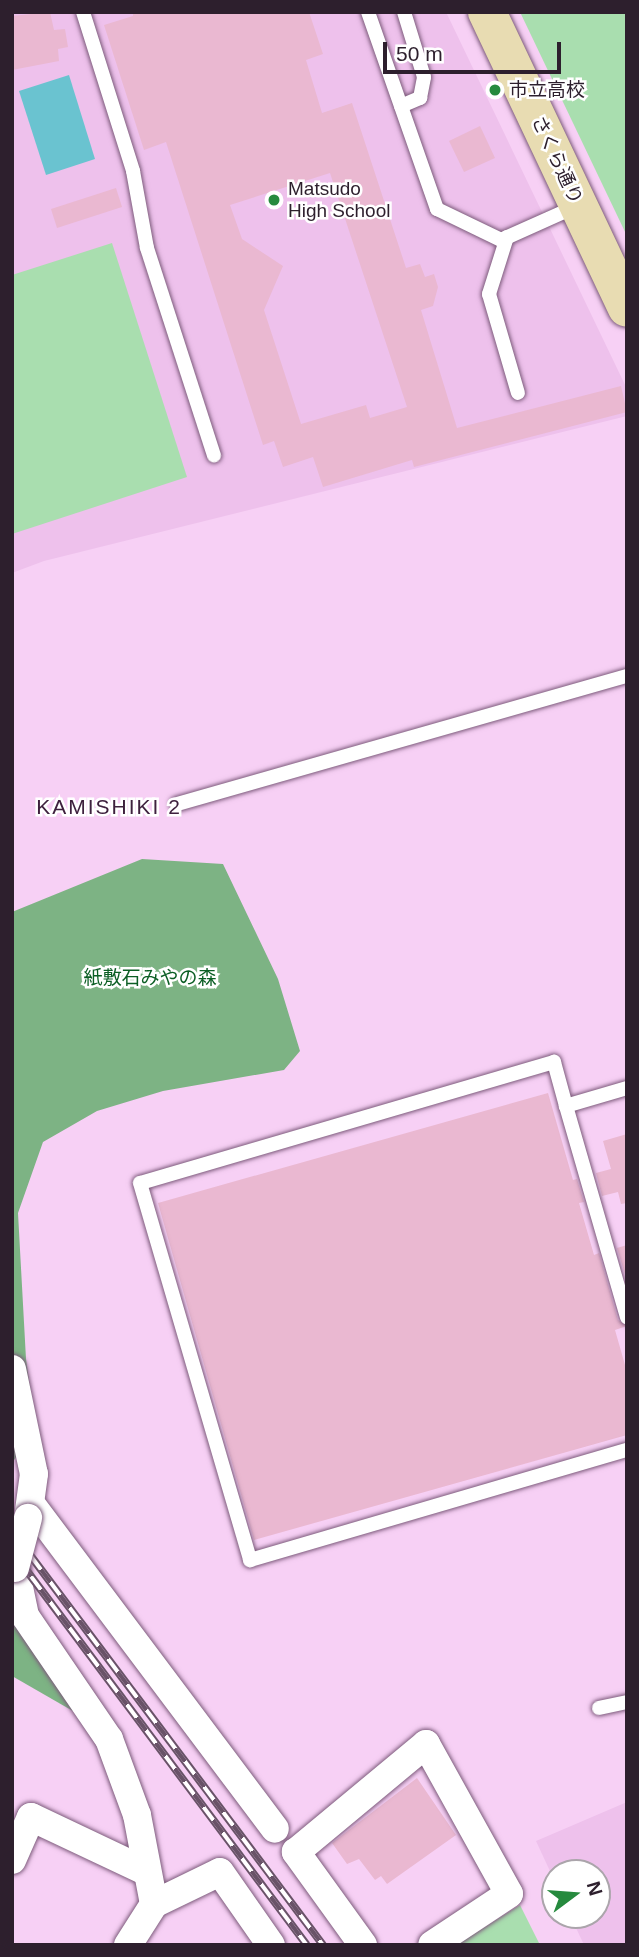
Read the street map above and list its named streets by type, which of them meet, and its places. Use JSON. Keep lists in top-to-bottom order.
{
  "streets": {
    "street": ["さくら通り"]
  },
  "districts": ["KAMISHIKI 2"],
  "parks": ["紙敷石みやの森"],
  "places": ["市立高校", "Matsudo High School"],
  "scale_bar": "50 m",
  "north": "right"
}
